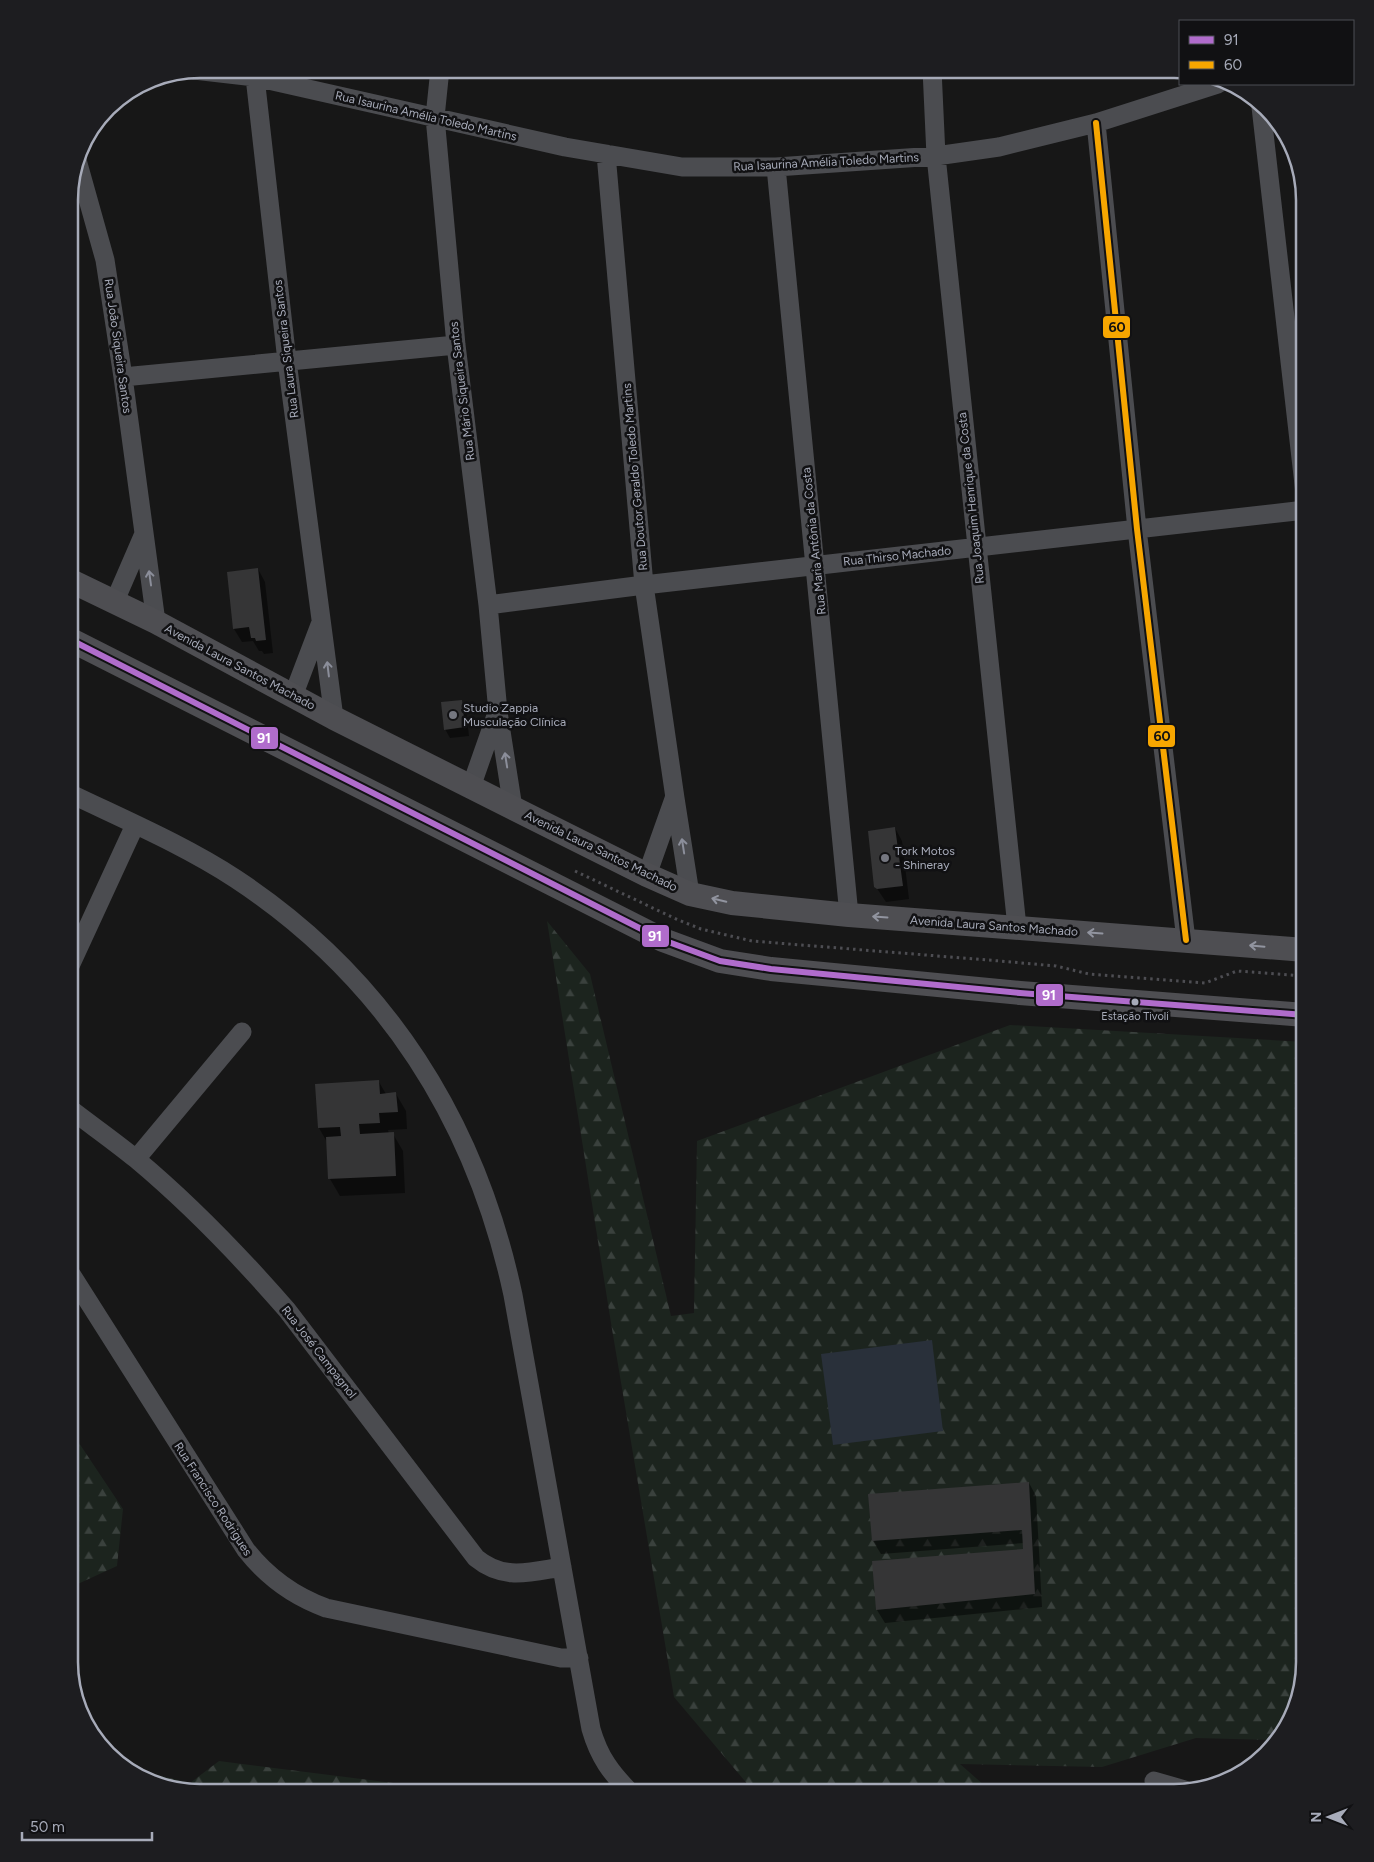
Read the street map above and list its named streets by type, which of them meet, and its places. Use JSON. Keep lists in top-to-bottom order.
{
  "streets": {
    "main road": ["Avenida Laura Santos Machado"],
    "street": [
      "Rua Isaurina Amélia Toledo Martins",
      "Rua João Siqueira Santos",
      "Rua Laura Siqueira Santos",
      "Rua Mário Siqueira Santos",
      "Rua Doutor Geraldo Toledo Martins",
      "Rua Joaquim Henrique da Costa",
      "Rua Maria Antônia da Costa",
      "Rua Thirso Machado",
      "Rua José Campagnol",
      "Rua Francisco Rodrigues"
    ]
  },
  "crossings": [
    ["Rua Isaurina Amélia Toledo Martins", "Rua Mário Siqueira Santos"],
    ["Rua Isaurina Amélia Toledo Martins", "Rua Doutor Geraldo Toledo Martins"],
    ["Rua Isaurina Amélia Toledo Martins", "Rua Joaquim Henrique da Costa"],
    ["Rua Isaurina Amélia Toledo Martins", "Rua Maria Antônia da Costa"],
    ["Rua João Siqueira Santos", "Avenida Laura Santos Machado"],
    ["Rua Laura Siqueira Santos", "Avenida Laura Santos Machado"],
    ["Rua Mário Siqueira Santos", "Rua Thirso Machado"],
    ["Rua Mário Siqueira Santos", "Avenida Laura Santos Machado"],
    ["Rua Doutor Geraldo Toledo Martins", "Rua Thirso Machado"],
    ["Rua Doutor Geraldo Toledo Martins", "Avenida Laura Santos Machado"],
    ["Rua Joaquim Henrique da Costa", "Rua Thirso Machado"],
    ["Rua Joaquim Henrique da Costa", "Avenida Laura Santos Machado"],
    ["Rua Maria Antônia da Costa", "Rua Thirso Machado"],
    ["Rua Maria Antônia da Costa", "Avenida Laura Santos Machado"]
  ],
  "places": ["Studio Zappia Musculação Clínica", "Tork Motos - Shineray", "Estação Tivoli"],
  "lines": ["transit line 60", "transit line 91"],
  "legend": ["91", "60"],
  "scale_bar": "50 m",
  "north": "left"
}
